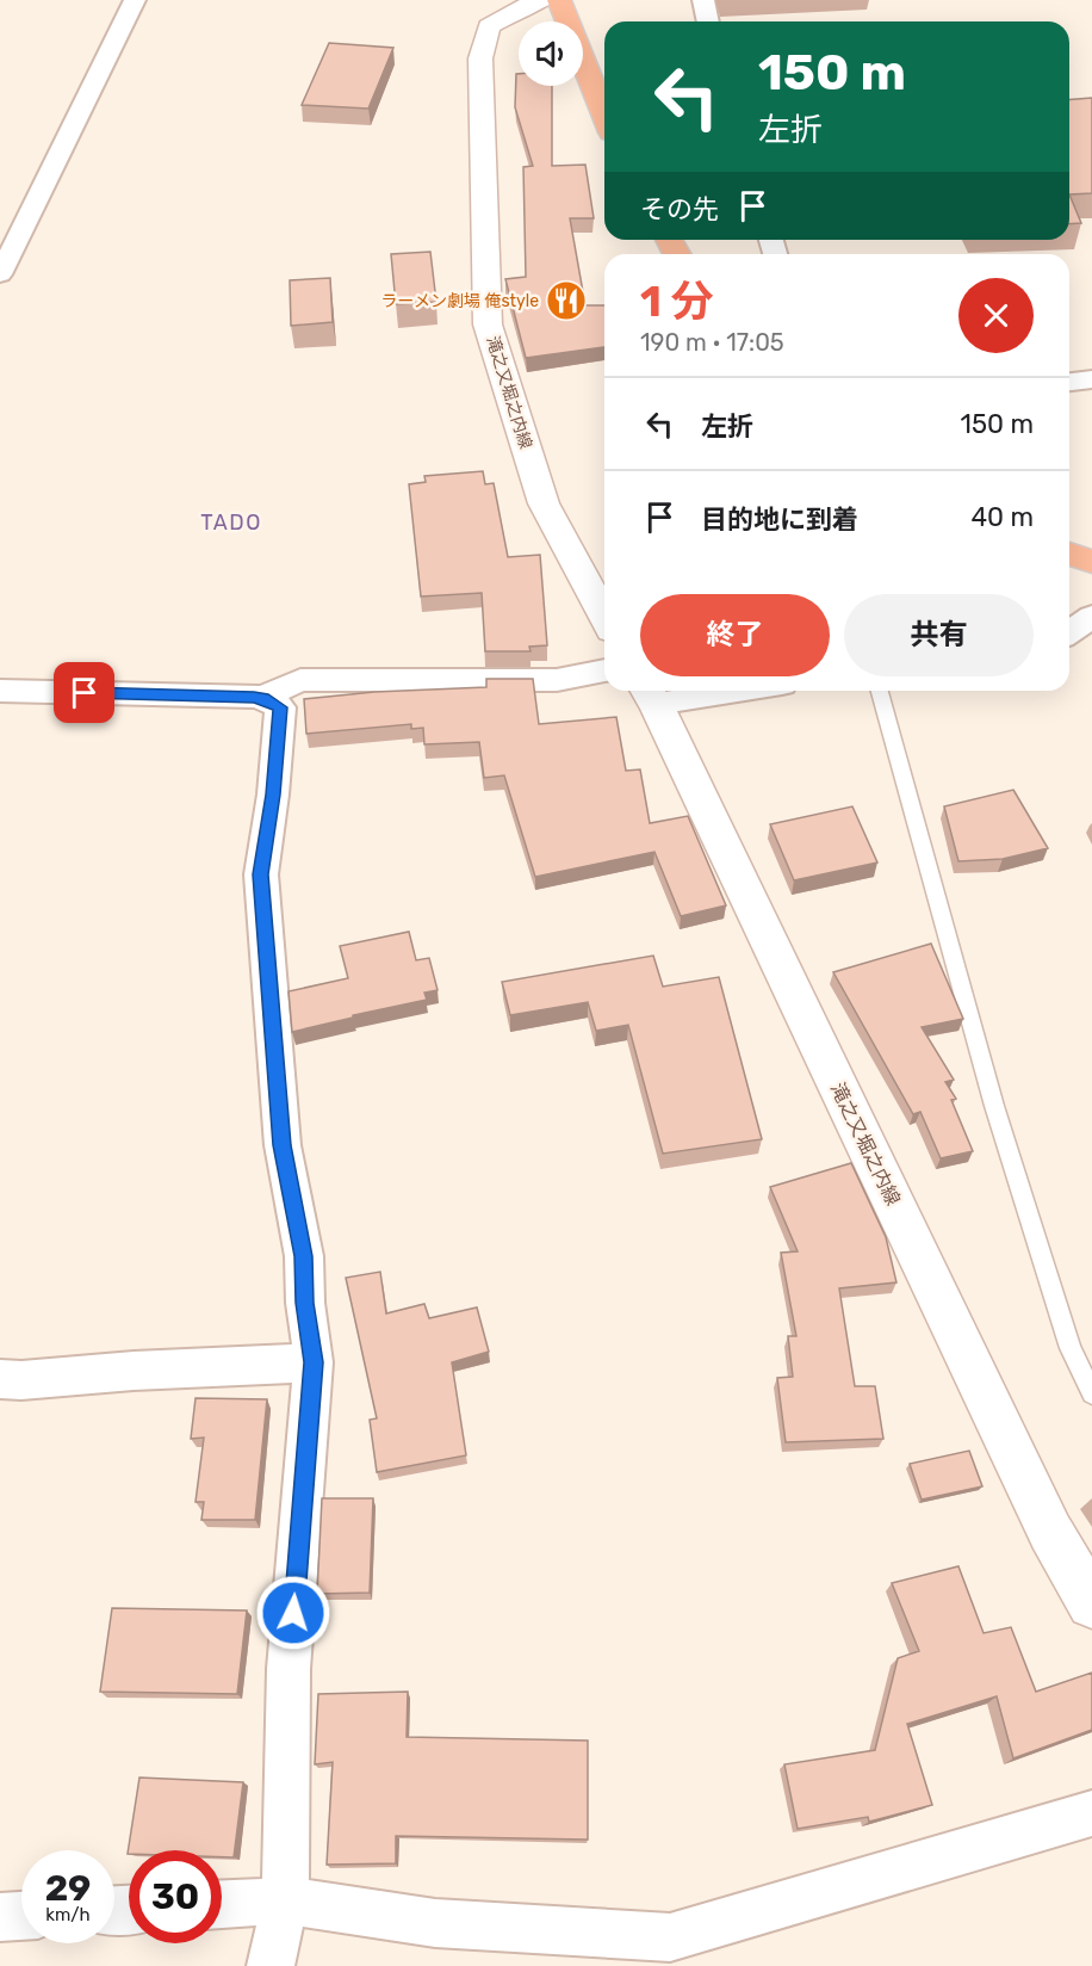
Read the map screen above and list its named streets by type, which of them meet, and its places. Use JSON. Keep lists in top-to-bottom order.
{
  "streets": {
    "main road": ["滝之又堀之内線"]
  },
  "districts": ["TADO"],
  "places": {
    "restaurant": ["ラーメン劇場 俺style"]
  },
  "page": {
    "turn": ["150 m", "左折"],
    "then": "その先",
    "heading": ["1 分", "190 m · 17:05"],
    "list": [
      {
        "name": "左折",
        "value": "150 m"
      },
      {
        "name": "目的地に到着",
        "value": "40 m"
      }
    ],
    "buttons": ["終了", "共有"],
    "speed": "29 km/h",
    "limit": "30"
  }
}
